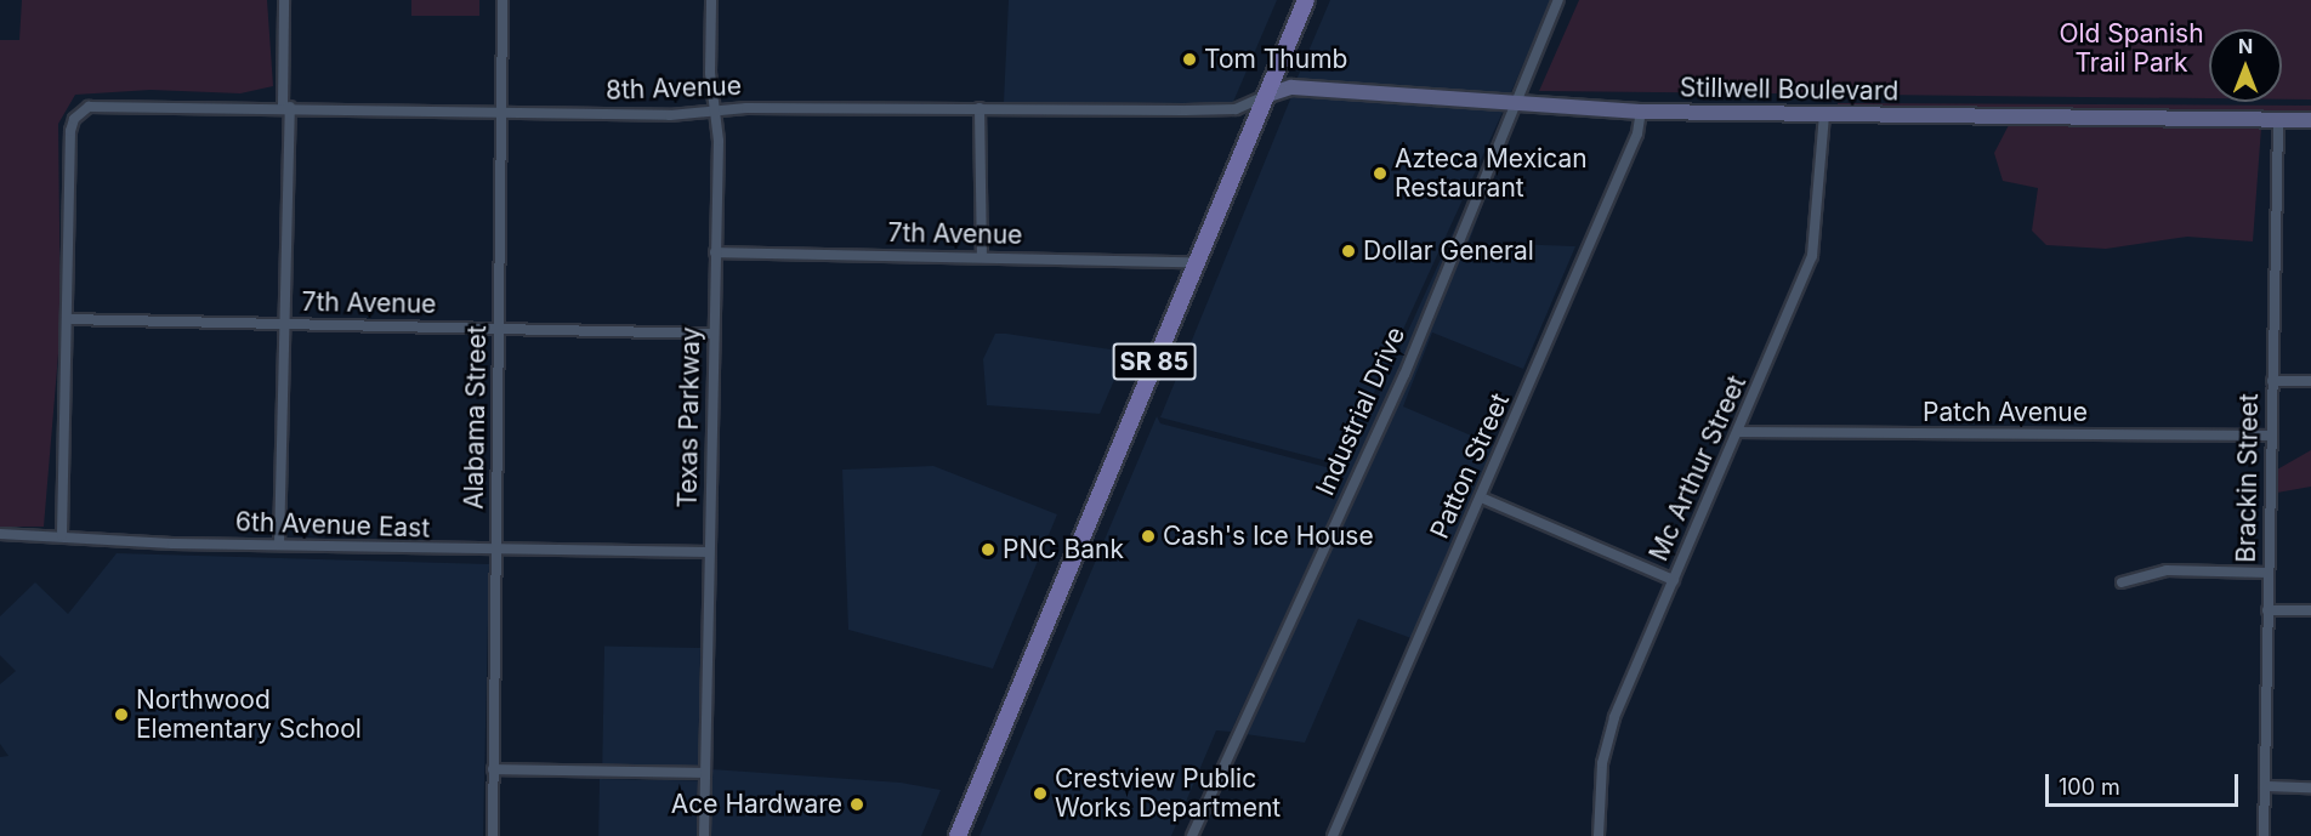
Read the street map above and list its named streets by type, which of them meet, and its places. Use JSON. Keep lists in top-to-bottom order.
{
  "streets": {
    "main road": ["SR 85"],
    "street": [
      "8th Avenue",
      "Stillwell Boulevard",
      "7th Avenue",
      "Industrial Drive",
      "Patch Avenue",
      "Alabama Street",
      "Texas Parkway",
      "Patton Street",
      "Mc Arthur Street",
      "Brackin Street",
      "6th Avenue East"
    ]
  },
  "crossings": [
    ["8th Avenue", "Stillwell Boulevard"],
    ["8th Avenue", "7th Avenue"],
    ["8th Avenue", "SR 85"],
    ["8th Avenue", "Alabama Street"],
    ["8th Avenue", "Texas Parkway"],
    ["Stillwell Boulevard", "SR 85"],
    ["Stillwell Boulevard", "Industrial Drive"],
    ["Stillwell Boulevard", "Patton Street"],
    ["Stillwell Boulevard", "Mc Arthur Street"],
    ["Stillwell Boulevard", "Brackin Street"],
    ["7th Avenue", "SR 85"],
    ["7th Avenue", "Alabama Street"],
    ["7th Avenue", "Texas Parkway"],
    ["Patch Avenue", "Mc Arthur Street"],
    ["Patch Avenue", "Brackin Street"],
    ["Alabama Street", "6th Avenue East"],
    ["Texas Parkway", "6th Avenue East"]
  ],
  "parks": ["Old Spanish Trail Park"],
  "places": [
    "Tom Thumb",
    "Azteca Mexican Restaurant",
    "Dollar General",
    "Cash's Ice House",
    "PNC Bank",
    "Northwood Elementary School",
    "Crestview Public Works Department",
    "Ace Hardware"
  ],
  "scale_bar": "100 m",
  "north": "top"
}
